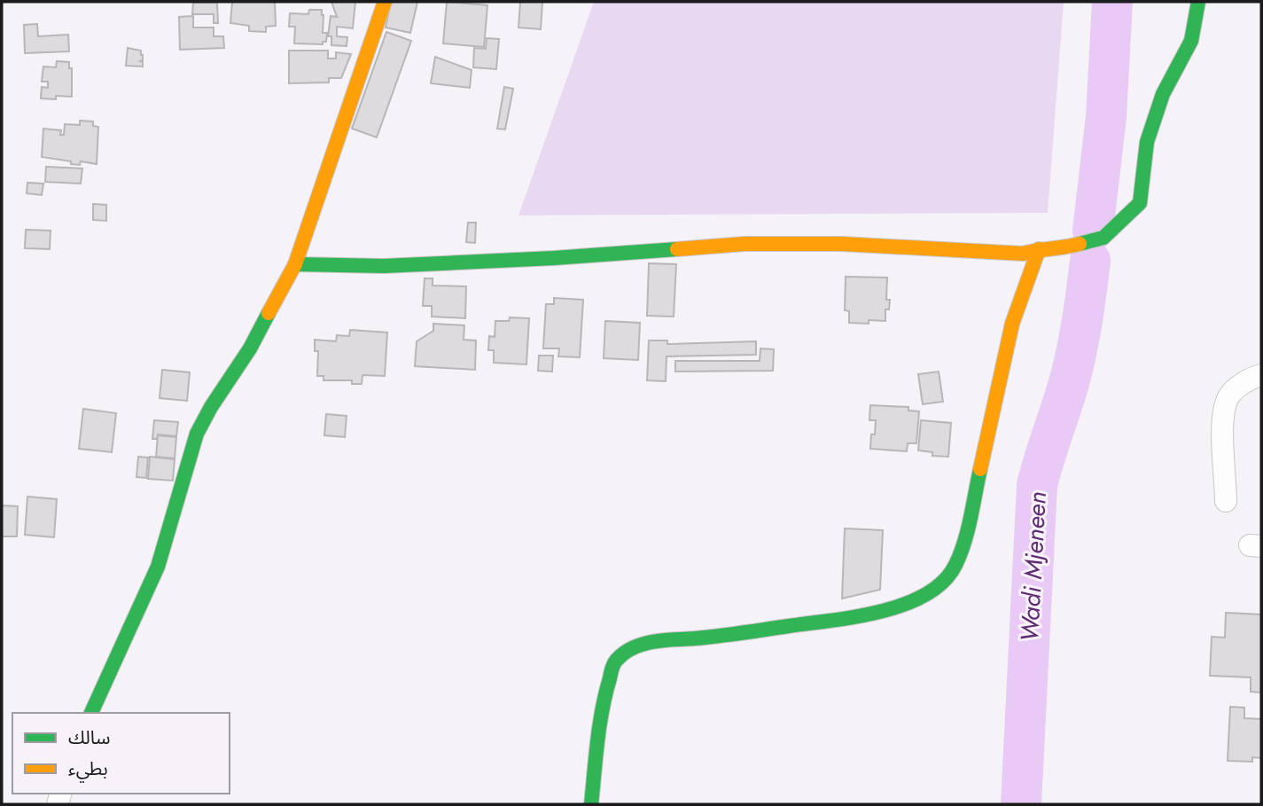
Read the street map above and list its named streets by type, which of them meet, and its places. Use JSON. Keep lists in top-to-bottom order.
{
  "water": ["Wadi Mjeneen"],
  "legend": ["سالك", "بطيء"]
}
